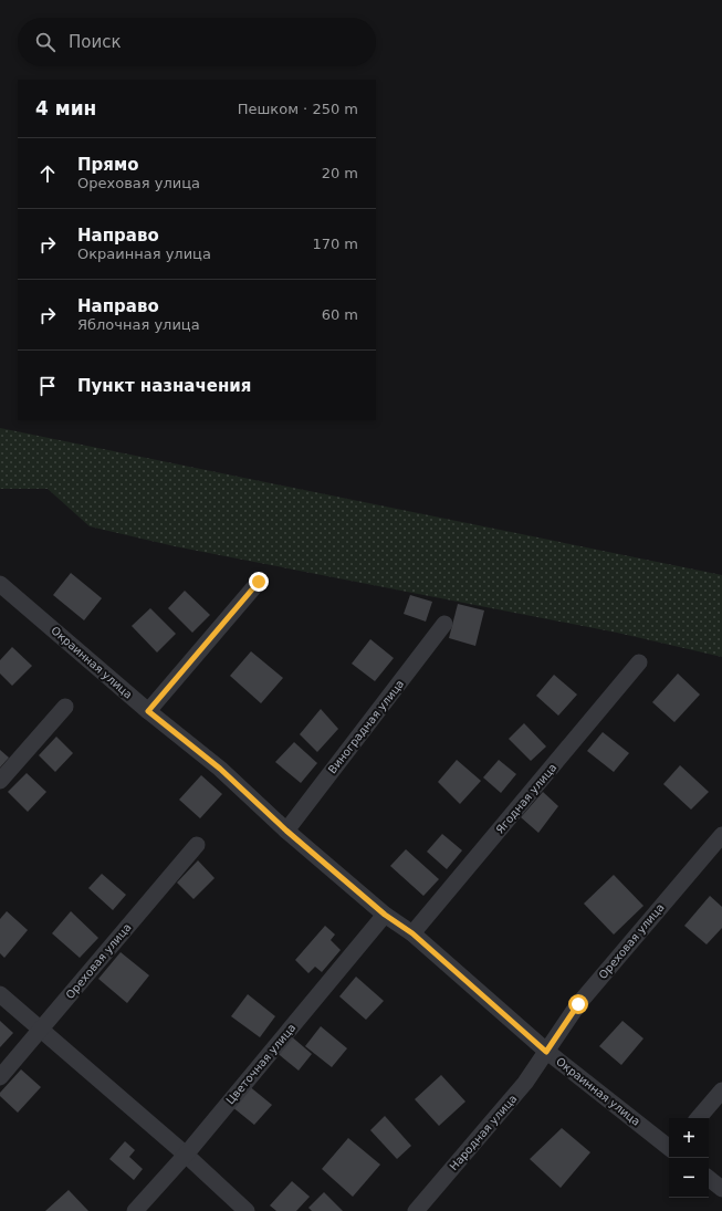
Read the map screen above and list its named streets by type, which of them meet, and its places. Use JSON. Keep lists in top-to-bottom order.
{
  "streets": {
    "street": [
      "Окраинная улица",
      "Виноградная улица",
      "Ягодная улица",
      "Ореховая улица",
      "Цветочная улица",
      "Народная улица"
    ]
  },
  "crossings": [
    ["Окраинная улица", "Виноградная улица"],
    ["Окраинная улица", "Ягодная улица"],
    ["Окраинная улица", "Ореховая улица"],
    ["Окраинная улица", "Цветочная улица"],
    ["Окраинная улица", "Народная улица"],
    ["Ореховая улица", "Народная улица"]
  ],
  "page": {
    "search": "Поиск",
    "heading": ["4 мин", "Пешком · 250 m"],
    "list": [
      ["Прямо", "Ореховая улица", "20 m"],
      ["Направо", "Окраинная улица", "170 m"],
      ["Направо", "Яблочная улица", "60 m"],
      "Пункт назначения"
    ],
    "map_buttons": ["+", "−"]
  }
}
